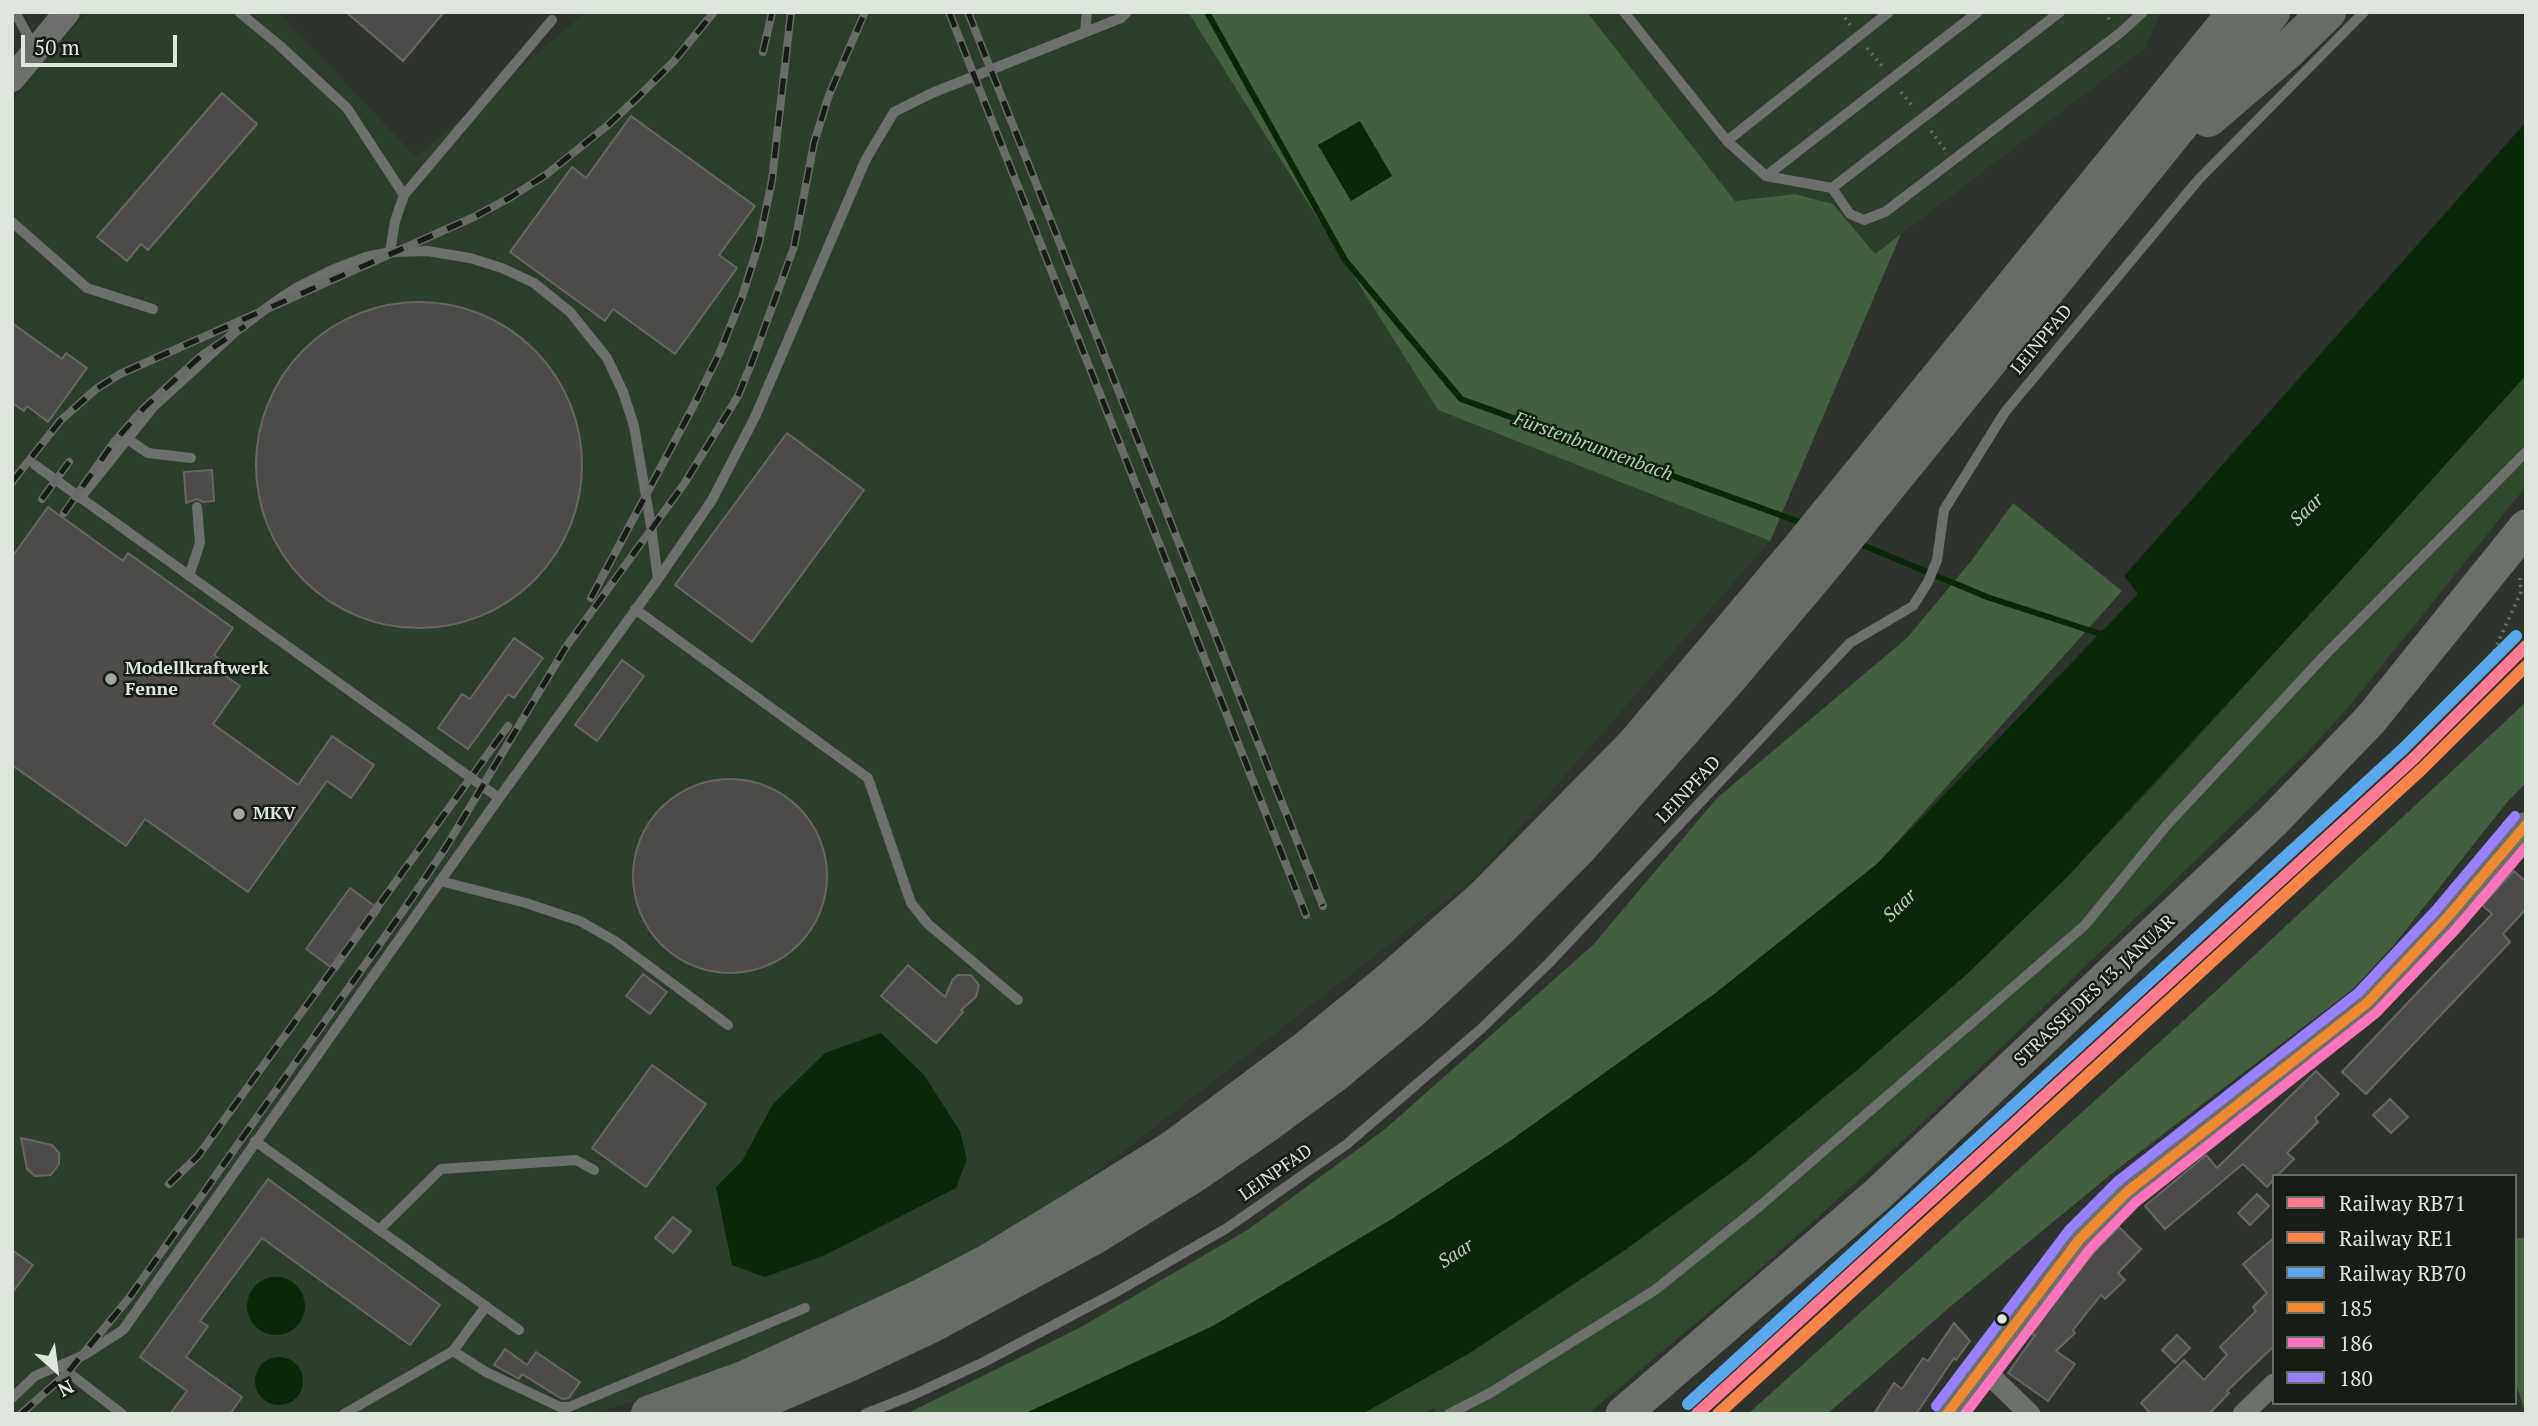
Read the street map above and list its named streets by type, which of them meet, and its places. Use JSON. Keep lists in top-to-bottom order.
{
  "streets": {
    "main road": ["STRASSE DES 13. JANUAR"],
    "lane": ["LEINPFAD"]
  },
  "water": ["Fürstenbrunnenbach", "Saar"],
  "places": ["Modellkraftwerk Fenne", "MKV"],
  "lines": [
    "rail line RB70",
    "rail line RB71",
    "rail line RE1",
    "transit line 180",
    "transit line 185",
    "transit line 186"
  ],
  "legend": [
    "Railway RB71",
    "Railway RE1",
    "Railway RB70",
    "185",
    "186",
    "180"
  ],
  "scale_bar": "50 m",
  "north": "bottom right"
}
